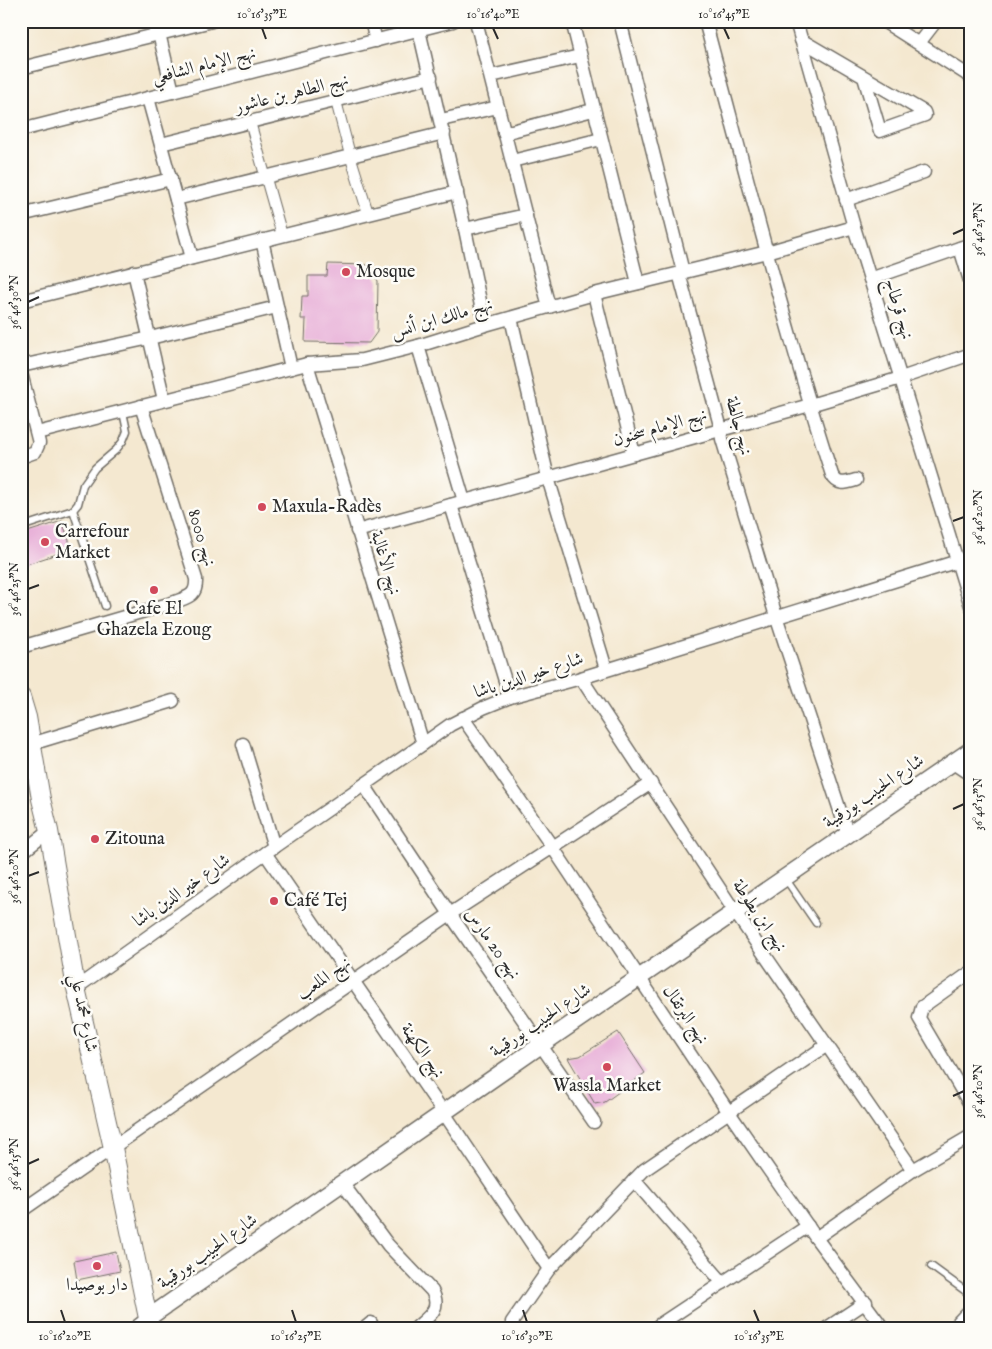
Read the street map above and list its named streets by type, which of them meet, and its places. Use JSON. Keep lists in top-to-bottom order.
{
  "streets": {
    "main road": ["شارع محمد علي"],
    "street": [
      "نهج الإمام الشافعي",
      "نهج الطاهر بن عاشور",
      "نهج قرطاج",
      "نهج مالك ابن أنس",
      "نهج جالطة",
      "نهج الإمام سحنون",
      "نهج 8000",
      "نهج الأغالبة",
      "شارع خير الدين باشا",
      "شارع الحبيب بورقيبة",
      "نهج ابن بطوطة",
      "نهج 20 مارس",
      "نهج الملعب",
      "نهج البرتقال",
      "نهج الكهنة"
    ]
  },
  "crossings": [
    ["نهج قرطاج", "نهج مالك ابن أنس"],
    ["نهج قرطاج", "نهج الإمام سحنون"],
    ["نهج قرطاج", "شارع خير الدين باشا"],
    ["نهج مالك ابن أنس", "نهج جالطة"],
    ["نهج مالك ابن أنس", "نهج 8000"],
    ["نهج مالك ابن أنس", "نهج الأغالبة"],
    ["نهج جالطة", "نهج الإمام سحنون"],
    ["نهج جالطة", "شارع خير الدين باشا"],
    ["نهج جالطة", "شارع الحبيب بورقيبة"],
    ["نهج الإمام سحنون", "نهج الأغالبة"],
    ["نهج الأغالبة", "شارع خير الدين باشا"],
    ["شارع خير الدين باشا", "نهج ابن بطوطة"],
    ["شارع خير الدين باشا", "نهج 20 مارس"],
    ["شارع خير الدين باشا", "شارع محمد علي"],
    ["شارع خير الدين باشا", "نهج البرتقال"],
    ["شارع خير الدين باشا", "نهج الكهنة"],
    ["شارع الحبيب بورقيبة", "نهج ابن بطوطة"],
    ["شارع الحبيب بورقيبة", "نهج 20 مارس"],
    ["شارع الحبيب بورقيبة", "شارع محمد علي"],
    ["شارع الحبيب بورقيبة", "نهج البرتقال"],
    ["شارع الحبيب بورقيبة", "نهج الكهنة"],
    ["نهج ابن بطوطة", "نهج الملعب"],
    ["نهج 20 مارس", "نهج الملعب"],
    ["نهج الملعب", "شارع محمد علي"],
    ["نهج الملعب", "نهج البرتقال"],
    ["نهج الملعب", "نهج الكهنة"]
  ],
  "places": [
    "Mosque",
    "Maxula-Radès",
    "Carrefour Market",
    "Cafe El Ghazela Ezoug",
    "Zitouna",
    "Café Tej",
    "Wassla Market",
    "دار بوصيدا"
  ],
  "coordinates": [
    "10°16'35\"E",
    "10°16'40\"E",
    "10°16'45\"E",
    "36°46'25\"N",
    "36°46'30\"N",
    "36°46'20\"N",
    "36°46'15\"N",
    "36°46'10\"N",
    "10°16'20\"E",
    "10°16'25\"E",
    "10°16'30\"E"
  ]
}
